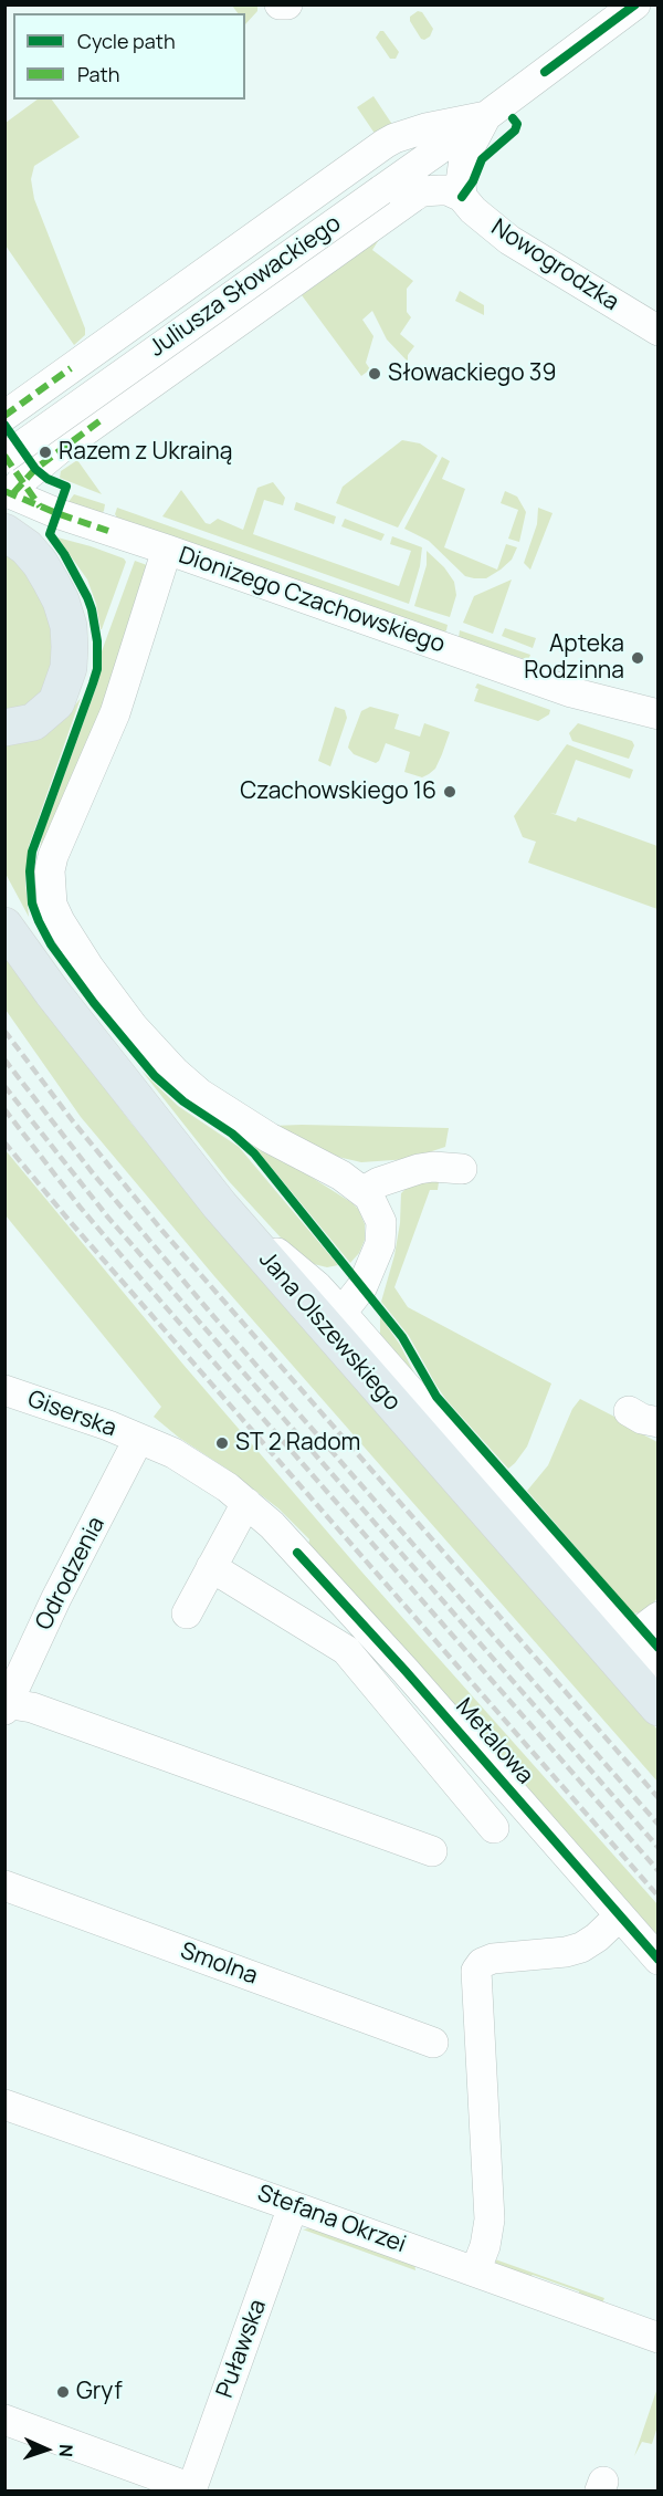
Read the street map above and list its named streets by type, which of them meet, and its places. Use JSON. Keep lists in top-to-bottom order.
{
  "streets": {
    "main road": ["Jana Olszewskiego"],
    "street": [
      "Nowogrodzka",
      "Juliusza Słowackiego",
      "Dionizego Czachowskiego",
      "Giserska",
      "Odrodzenia",
      "Metalowa",
      "Smolna",
      "Stefana Okrzei",
      "Puławska"
    ]
  },
  "crossings": [
    ["Nowogrodzka", "Juliusza Słowackiego"],
    ["Juliusza Słowackiego", "Dionizego Czachowskiego"],
    ["Giserska", "Odrodzenia"],
    ["Giserska", "Metalowa"],
    ["Odrodzenia", "Metalowa"],
    ["Stefana Okrzei", "Puławska"]
  ],
  "places": [
    "Słowackiego 39",
    "Razem z Ukrainą",
    "Apteka Rodzinna",
    "Czachowskiego 16",
    "ST 2 Radom",
    "Gryf"
  ],
  "legend": ["Cycle path", "Path"],
  "north": "right"
}
